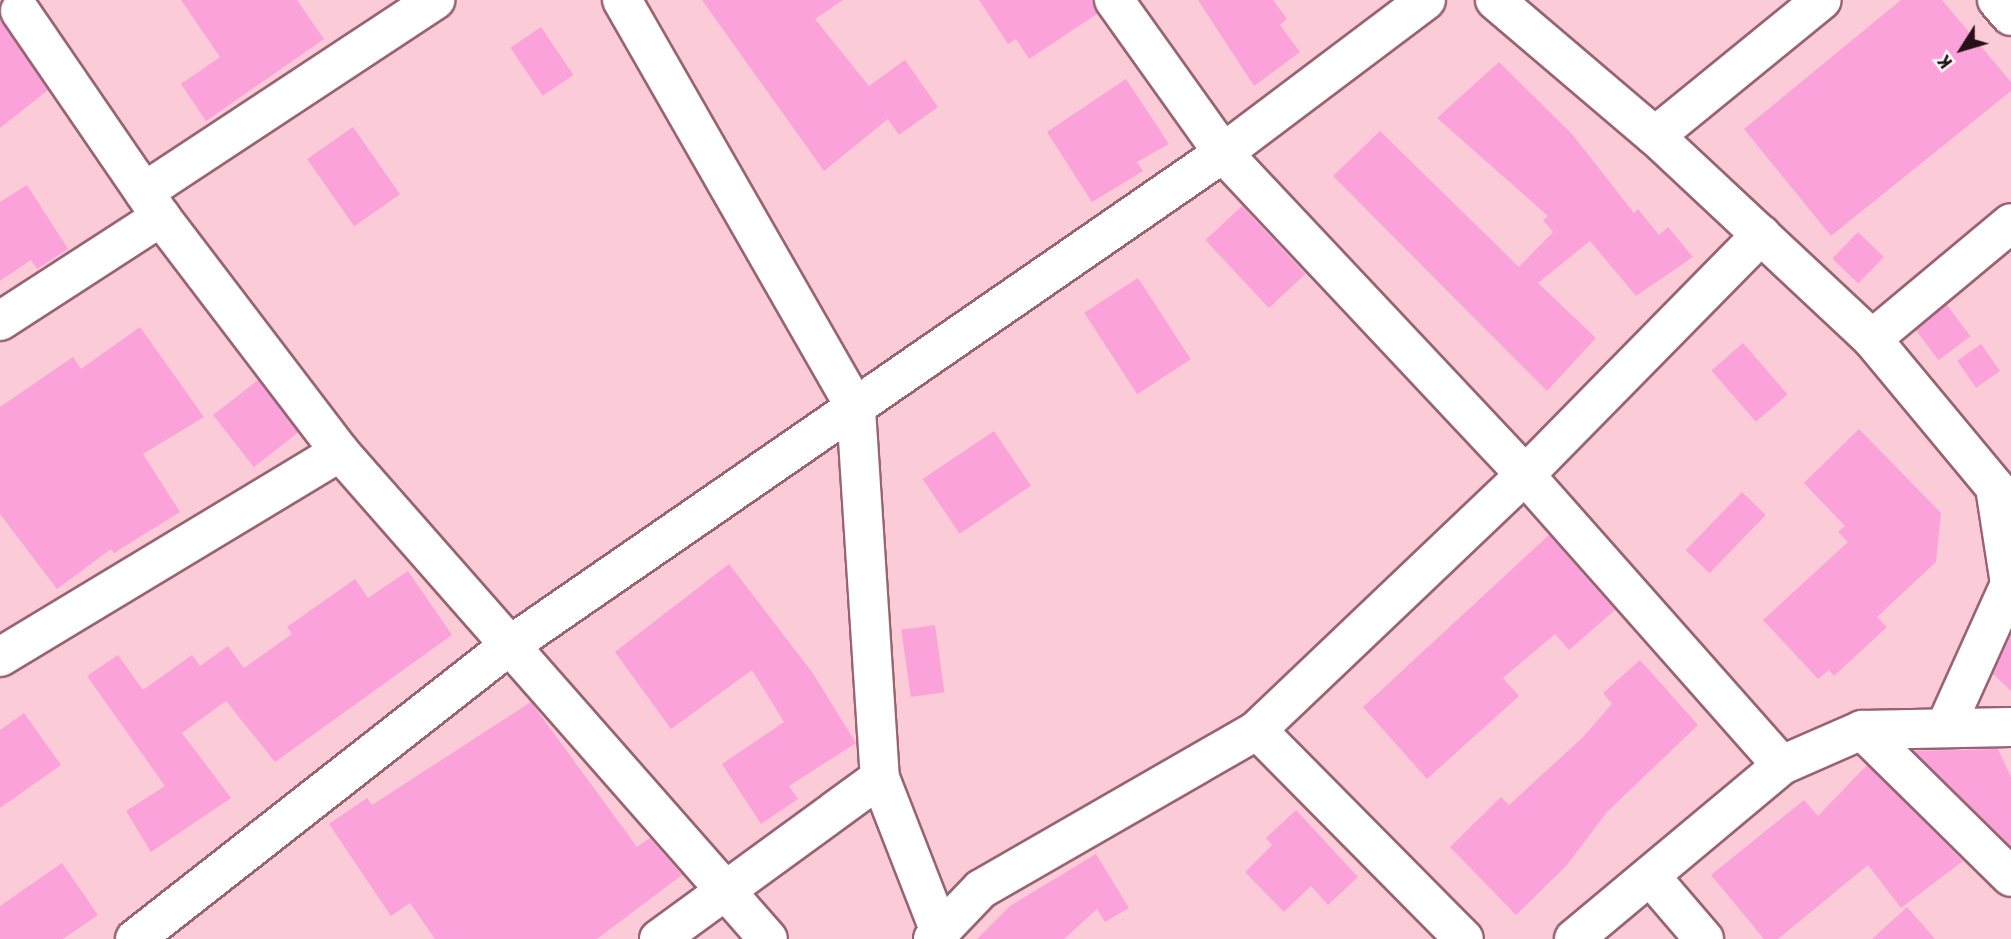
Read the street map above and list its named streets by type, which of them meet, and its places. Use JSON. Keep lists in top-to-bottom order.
{
  "north": "bottom left"
}
